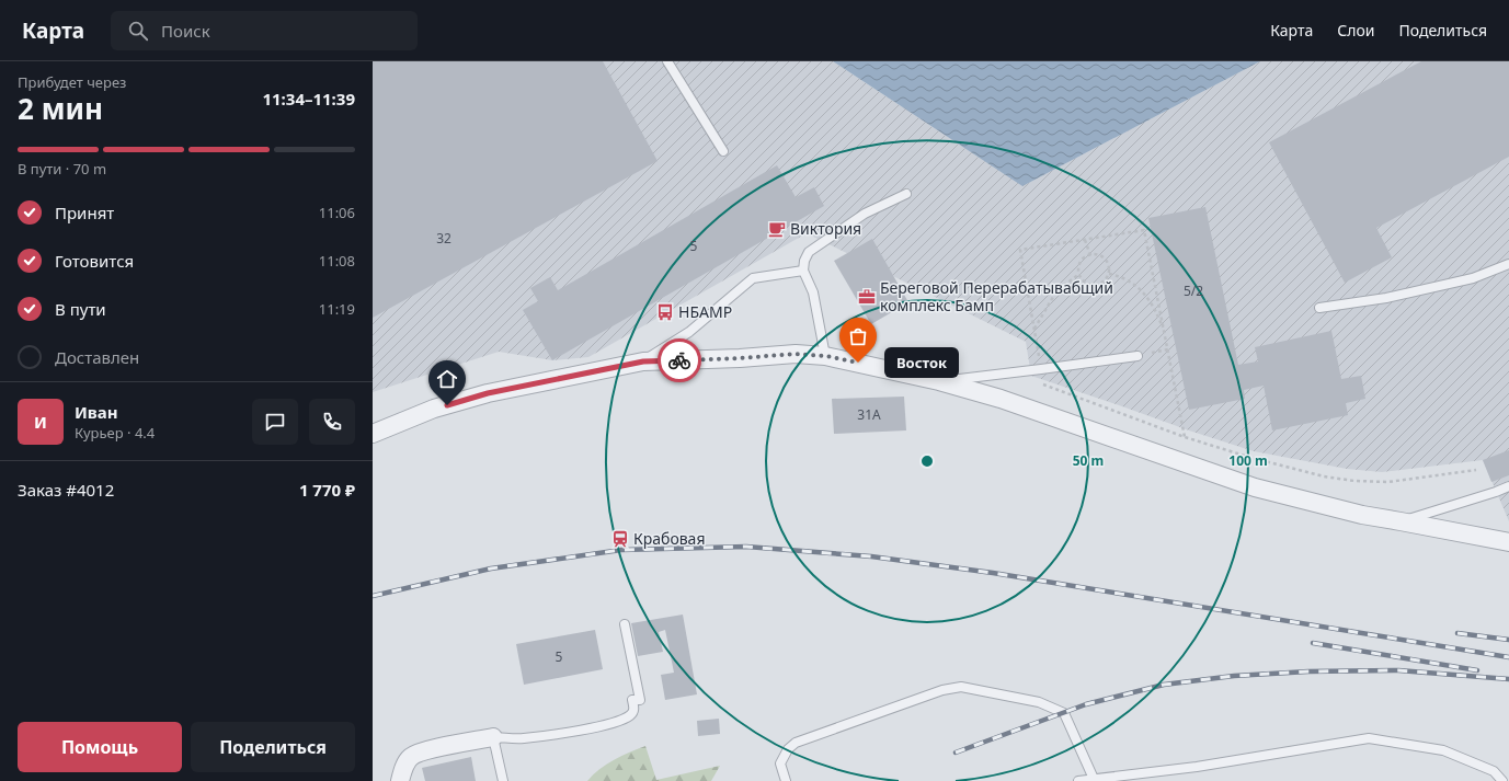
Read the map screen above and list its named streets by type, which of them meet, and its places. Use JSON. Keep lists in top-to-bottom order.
{
  "places": {
    "cafe": ["Виктория"],
    "office": ["Береговой Перерабатывабщий комплекс Бамп"],
    "bus stop": ["НБАМР"],
    "other": ["Восток"],
    "station": ["Крабовая"]
  },
  "house_numbers": [
    "32",
    "5",
    "5/2",
    "31А",
    "5"
  ],
  "page": {
    "header": "Карта",
    "search": "Поиск",
    "nav": ["Карта", "Слои", "Поделиться"],
    "heading": ["2 мин", "Прибудет через", "11:34–11:39"],
    "panel": [
      "Иван",
      "Курьер · 4.4",
      "Заказ #4012",
      "1 770 ₽"
    ],
    "bar": "В пути · 70 m",
    "list": [
      ["Принят", "11:06"],
      ["Готовится", "11:08"],
      ["В пути", "11:19"],
      "Доставлен"
    ],
    "bubble": "Восток",
    "round": "И",
    "buttons": ["Помощь", "Поделиться"]
  },
  "rings": ["50 m", "100 m"]
}
